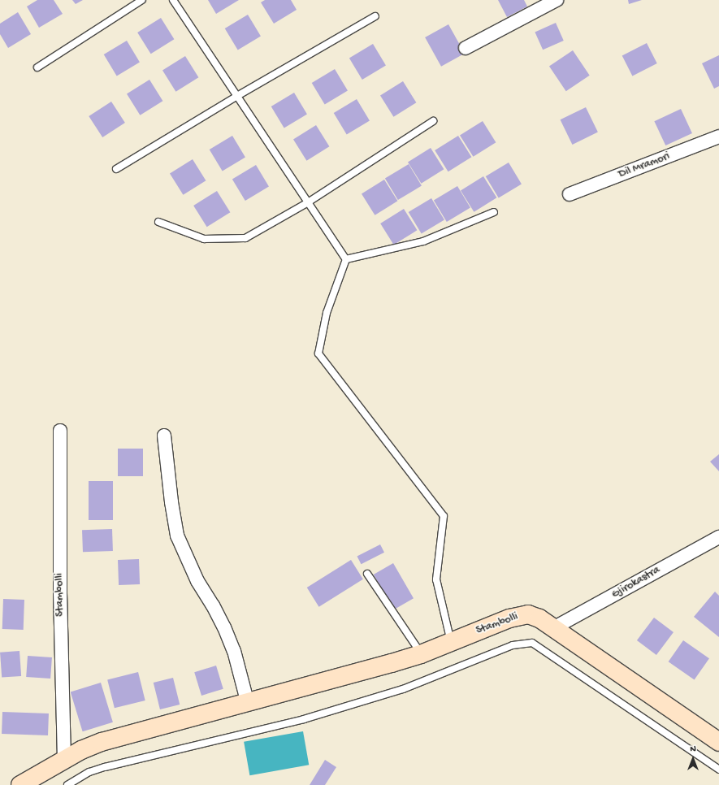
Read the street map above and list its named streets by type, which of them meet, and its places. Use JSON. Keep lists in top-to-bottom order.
{
  "streets": {
    "street": ["Dil Mramori", "Gjirokastra", "Stambolli"]
  },
  "crossings": [
    ["Gjirokastra", "Stambolli"]
  ],
  "north": "top"
}
